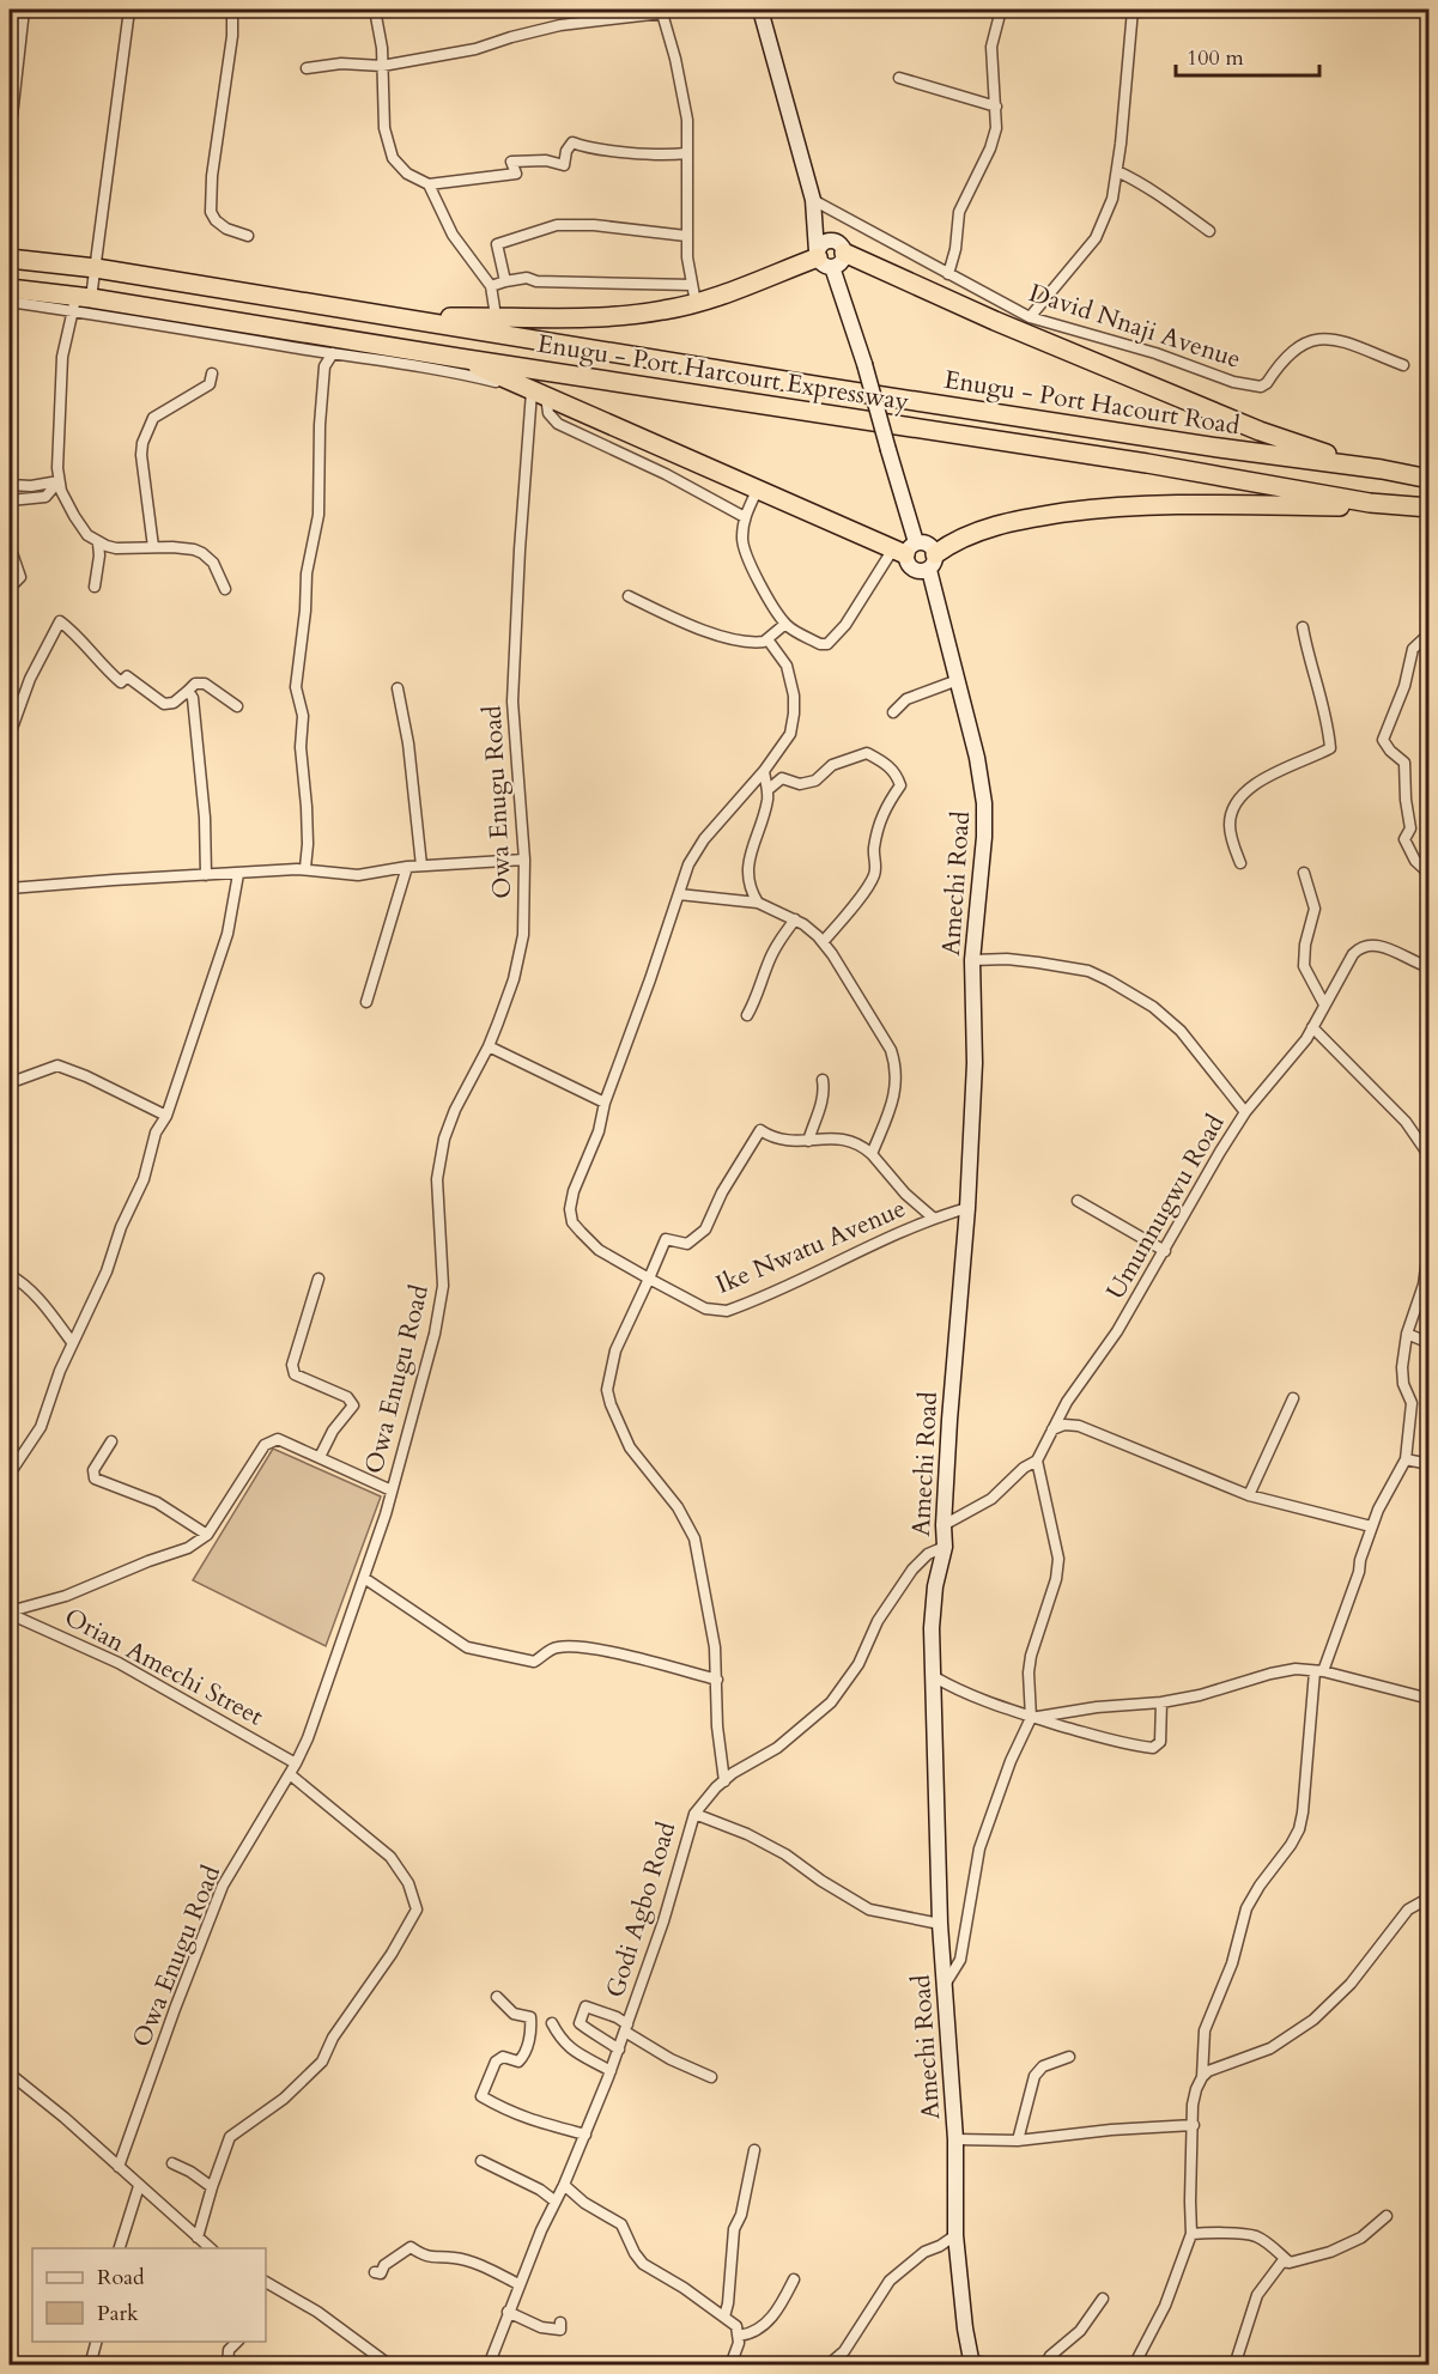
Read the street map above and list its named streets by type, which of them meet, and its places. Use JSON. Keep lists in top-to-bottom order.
{
  "streets": {
    "highway": ["Enugu - Port Harcourt Expressway", "Enugu - Port Hacourt Road"],
    "main road": ["Amechi Road"],
    "street": [
      "David Nnaji Avenue",
      "Owa Enugu Road",
      "Umunnugwu Road",
      "Ike Nwatu Avenue",
      "Orian Amechi Street",
      "Godi Agbo Road"
    ]
  },
  "crossings": [
    ["Owa Enugu Road", "Orian Amechi Street"],
    ["Amechi Road", "Umunnugwu Road"],
    ["Amechi Road", "Ike Nwatu Avenue"],
    ["Amechi Road", "Godi Agbo Road"]
  ],
  "legend": ["Road", "Park"],
  "scale_bar": "100 m"
}
